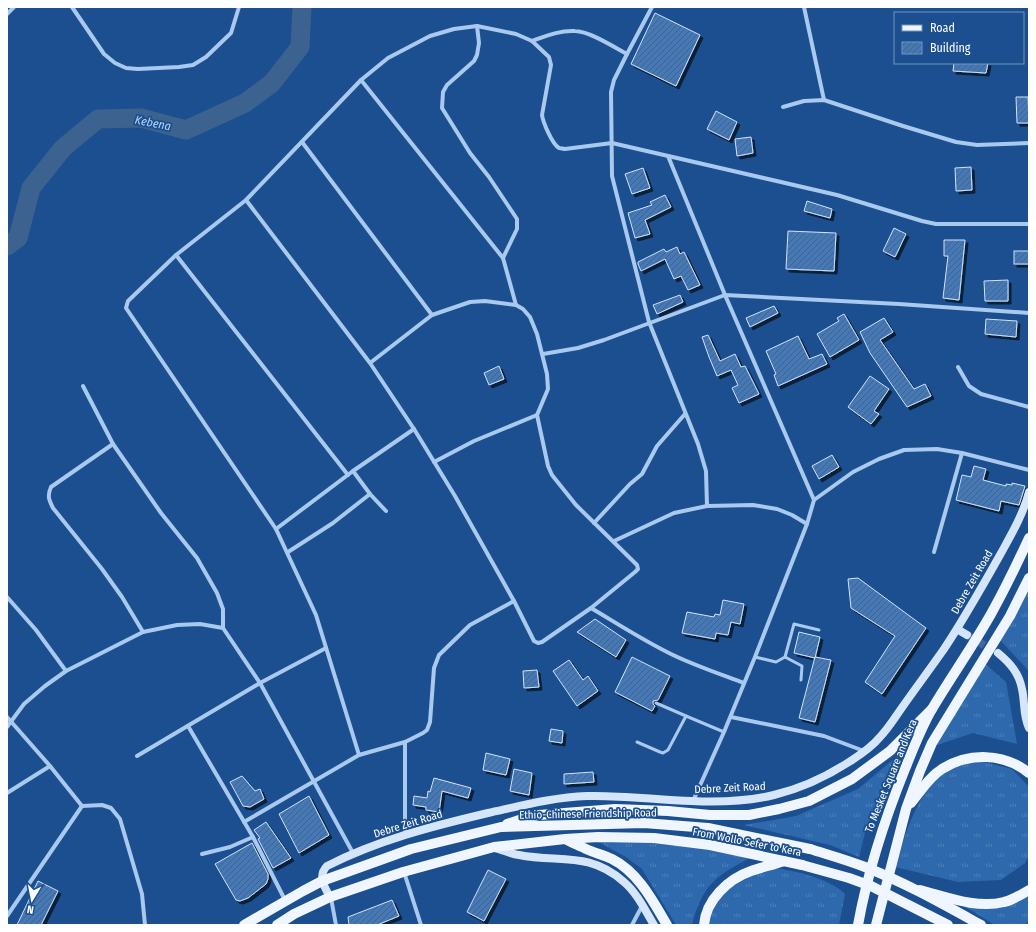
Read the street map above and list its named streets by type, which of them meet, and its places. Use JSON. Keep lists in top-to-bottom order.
{
  "streets": {
    "main road": [
      "Debre Zeit Road",
      "To Mesket Square and Kera",
      "Ethio-Chinese Friendship Road",
      "From Wollo Sefer to Kera"
    ]
  },
  "crossings": [
    ["Debre Zeit Road", "Ethio-Chinese Friendship Road"]
  ],
  "water": ["Kebena"],
  "legend": ["Road", "Building"],
  "north": "bottom"
}
